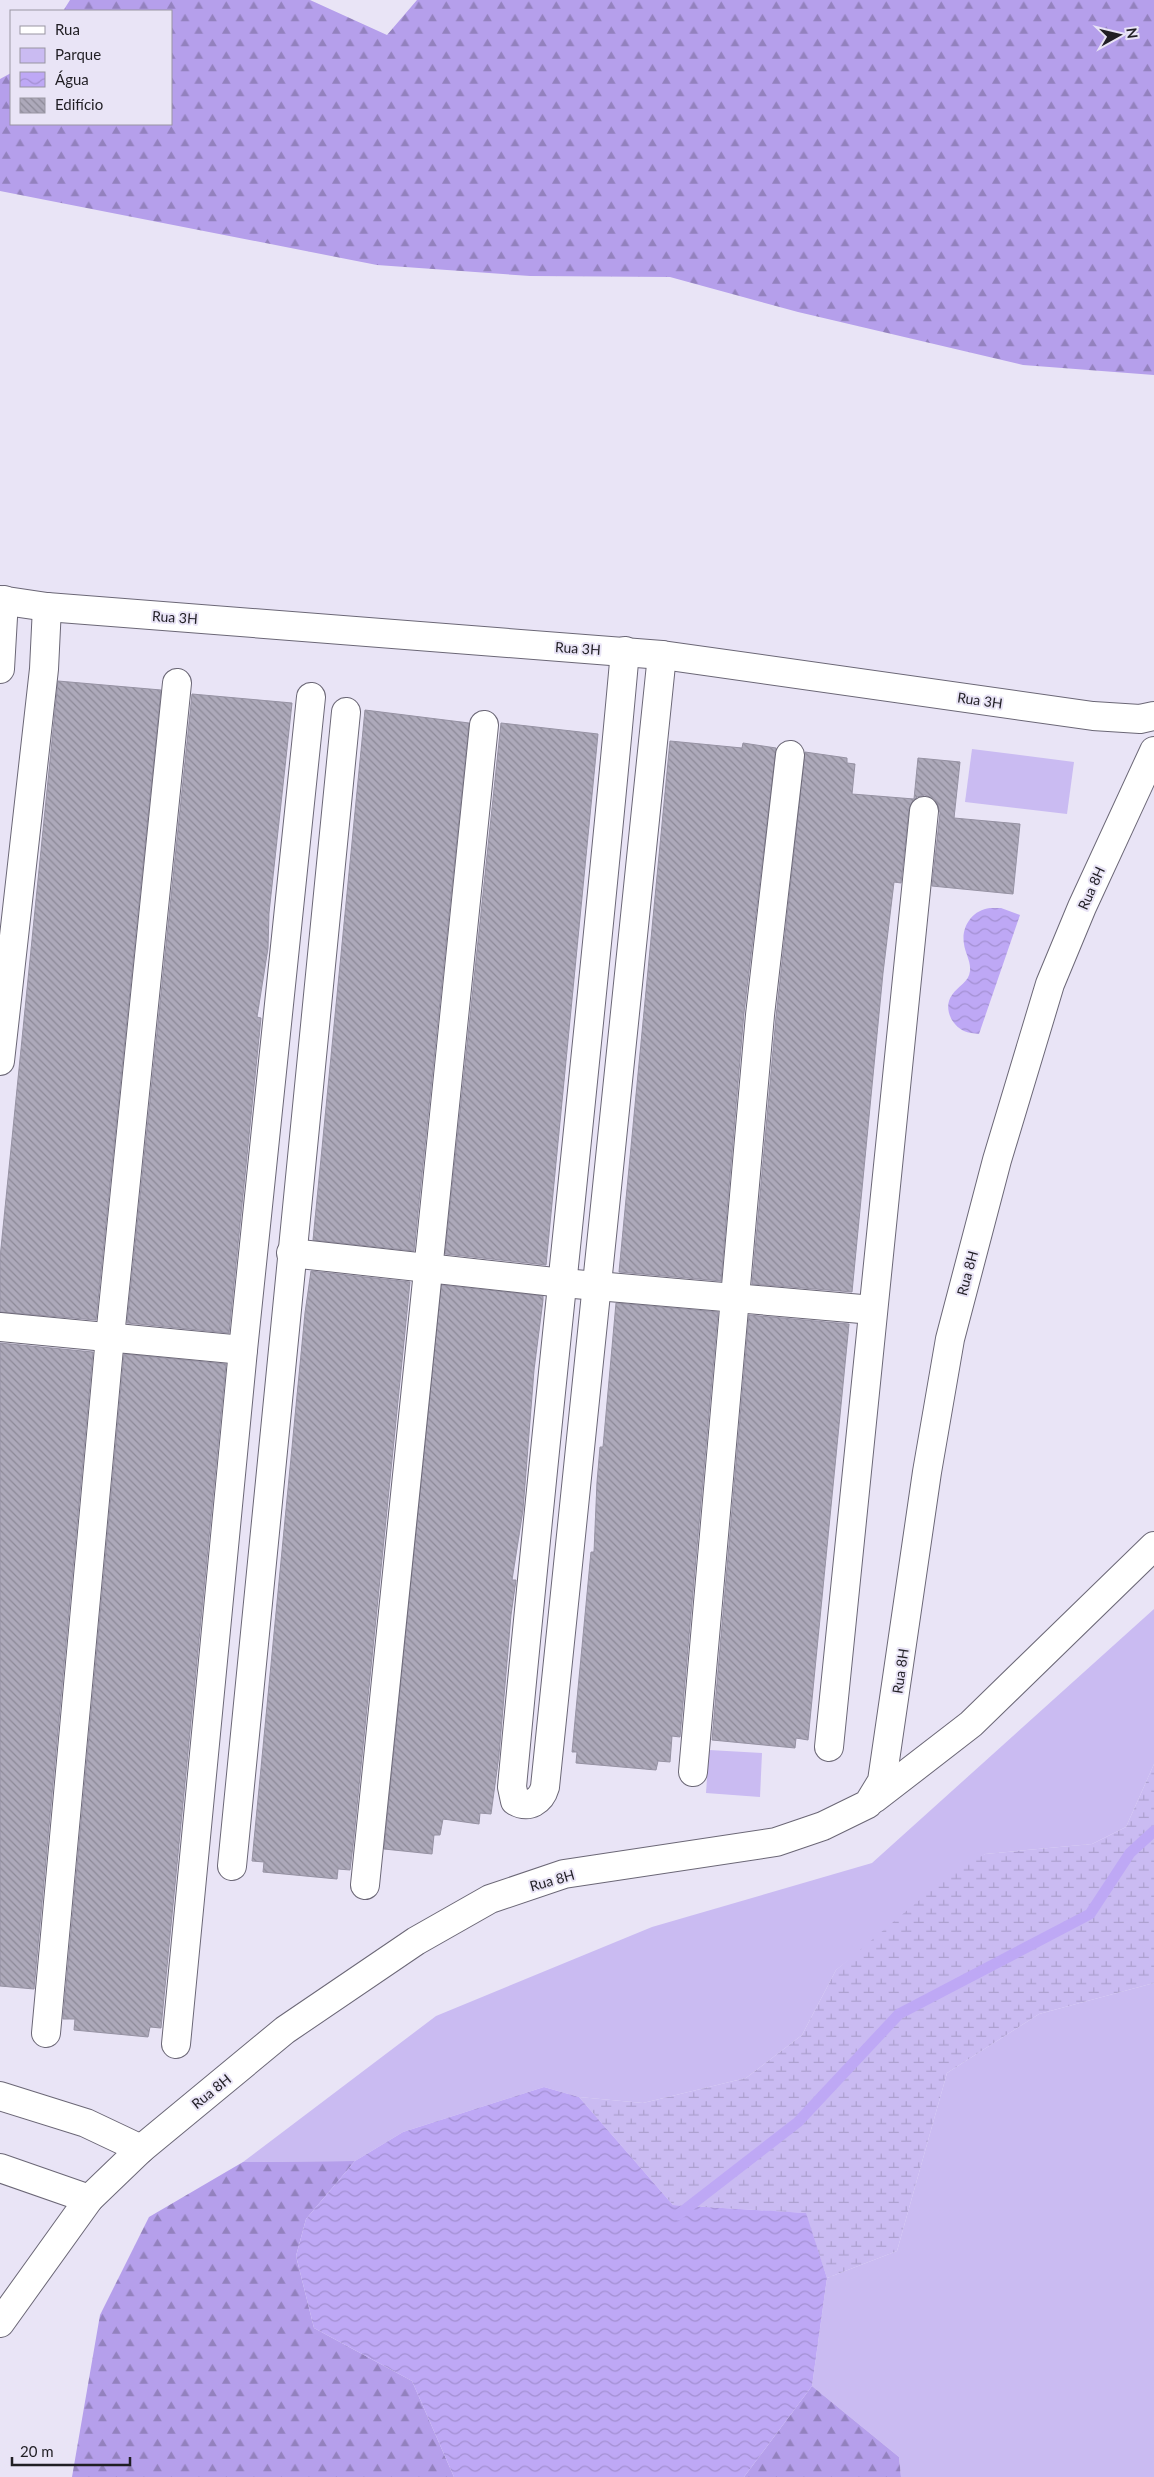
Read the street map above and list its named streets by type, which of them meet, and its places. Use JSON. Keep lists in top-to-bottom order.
{
  "streets": {
    "street": ["Rua 3H", "Rua 8H"]
  },
  "legend": [
    "Rua",
    "Parque",
    "Água",
    "Edifício"
  ],
  "scale_bar": "20 m",
  "north": "right"
}
